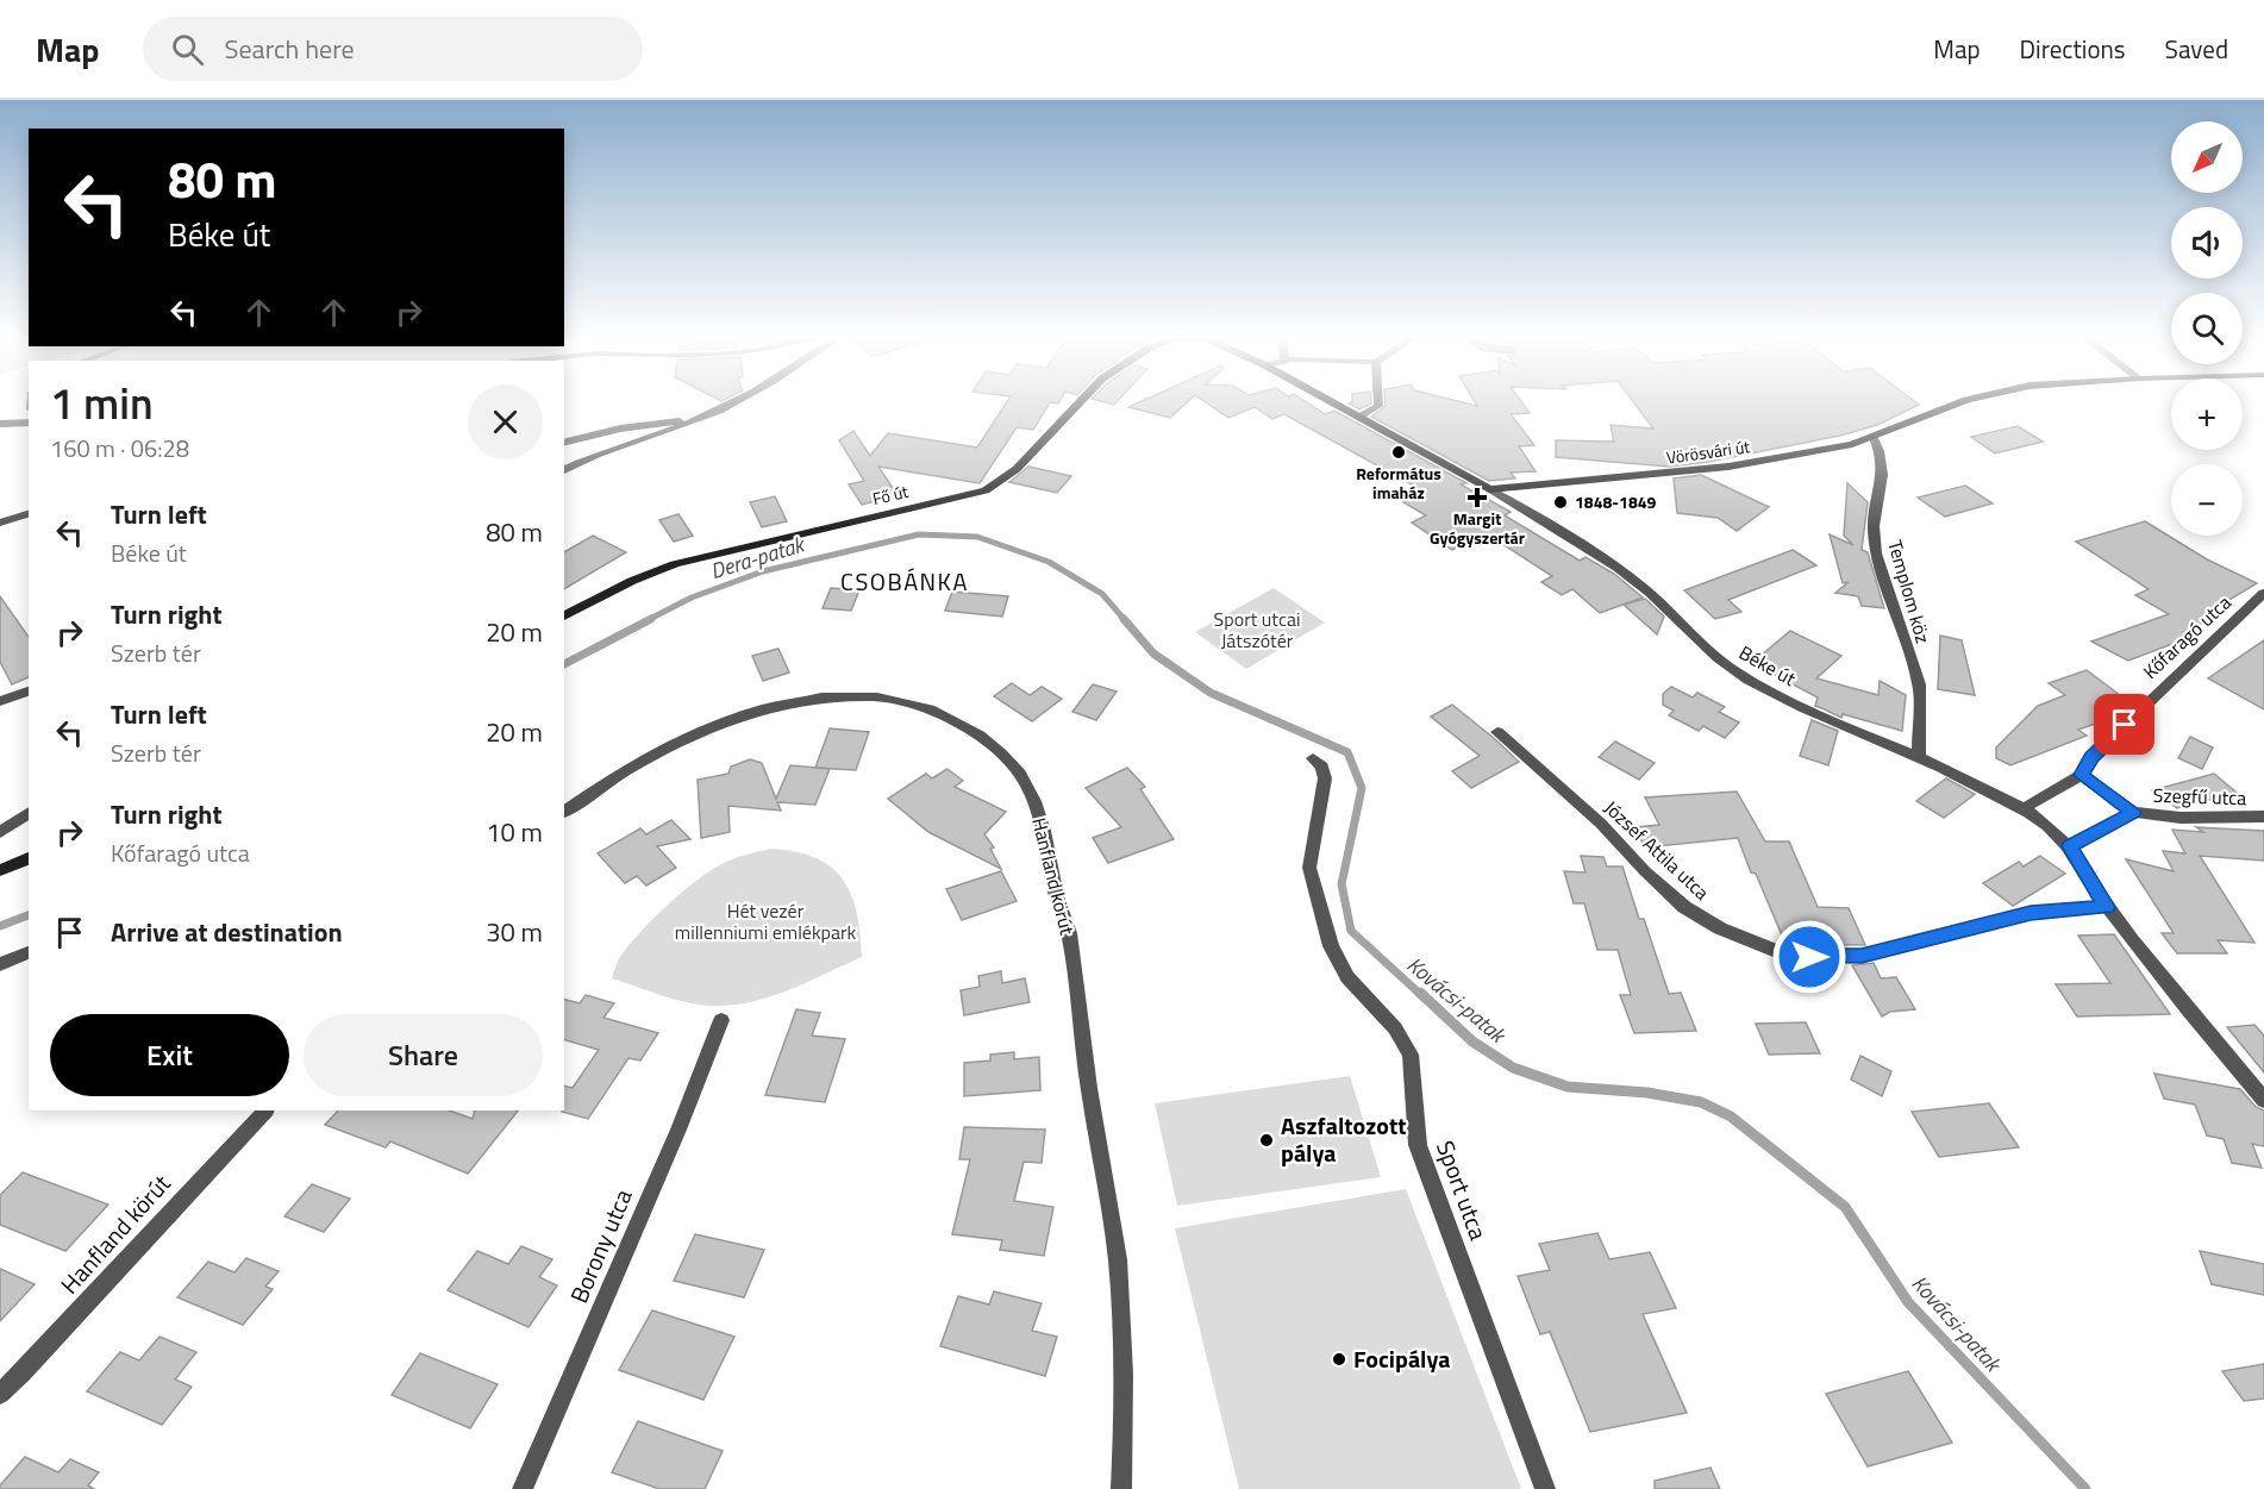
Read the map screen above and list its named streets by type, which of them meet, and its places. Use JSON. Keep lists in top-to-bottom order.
{
  "streets": {
    "main road": ["Vörösvári út", "Fő út", "Béke út"],
    "street": [
      "Templom köz",
      "Kőfaragó utca",
      "Szegfű utca",
      "József Attila utca",
      "Hanfland körút",
      "Sport utca",
      "Borony utca"
    ]
  },
  "crossings": [
    ["Vörösvári út", "Templom köz"],
    ["Vörösvári út", "Béke út"],
    ["Templom köz", "Béke út"],
    ["Béke út", "József Attila utca"]
  ],
  "districts": ["CSOBÁNKA"],
  "water": ["Dera-patak", "Kovácsi-patak"],
  "parks": ["Sport utcai Játszótér", "Hét vezér millenniumi emlékpark"],
  "places": {
    "other": [
      "Református imaház",
      "1848-1849",
      "Aszfaltozott pálya",
      "Focipálya"
    ],
    "health": ["Margit Gyógyszertár"]
  },
  "north": "bottom left",
  "page": {
    "header": "Map",
    "search": "Search here",
    "nav": ["Map", "Directions", "Saved"],
    "map_buttons": ["+", "−"],
    "turn": ["80 m", "Béke út"],
    "heading": ["1 min", "160 m · 06:28"],
    "list": [
      {
        "name": "Turn left",
        "note": "Béke út",
        "value": "80 m"
      },
      {
        "name": "Turn right",
        "note": "Szerb tér",
        "value": "20 m"
      },
      {
        "name": "Turn left",
        "note": "Szerb tér",
        "value": "20 m"
      },
      {
        "name": "Turn right",
        "note": "Kőfaragó utca",
        "value": "10 m"
      },
      {
        "name": "Arrive at destination",
        "value": "30 m"
      }
    ],
    "buttons": ["Exit", "Share"]
  }
}
